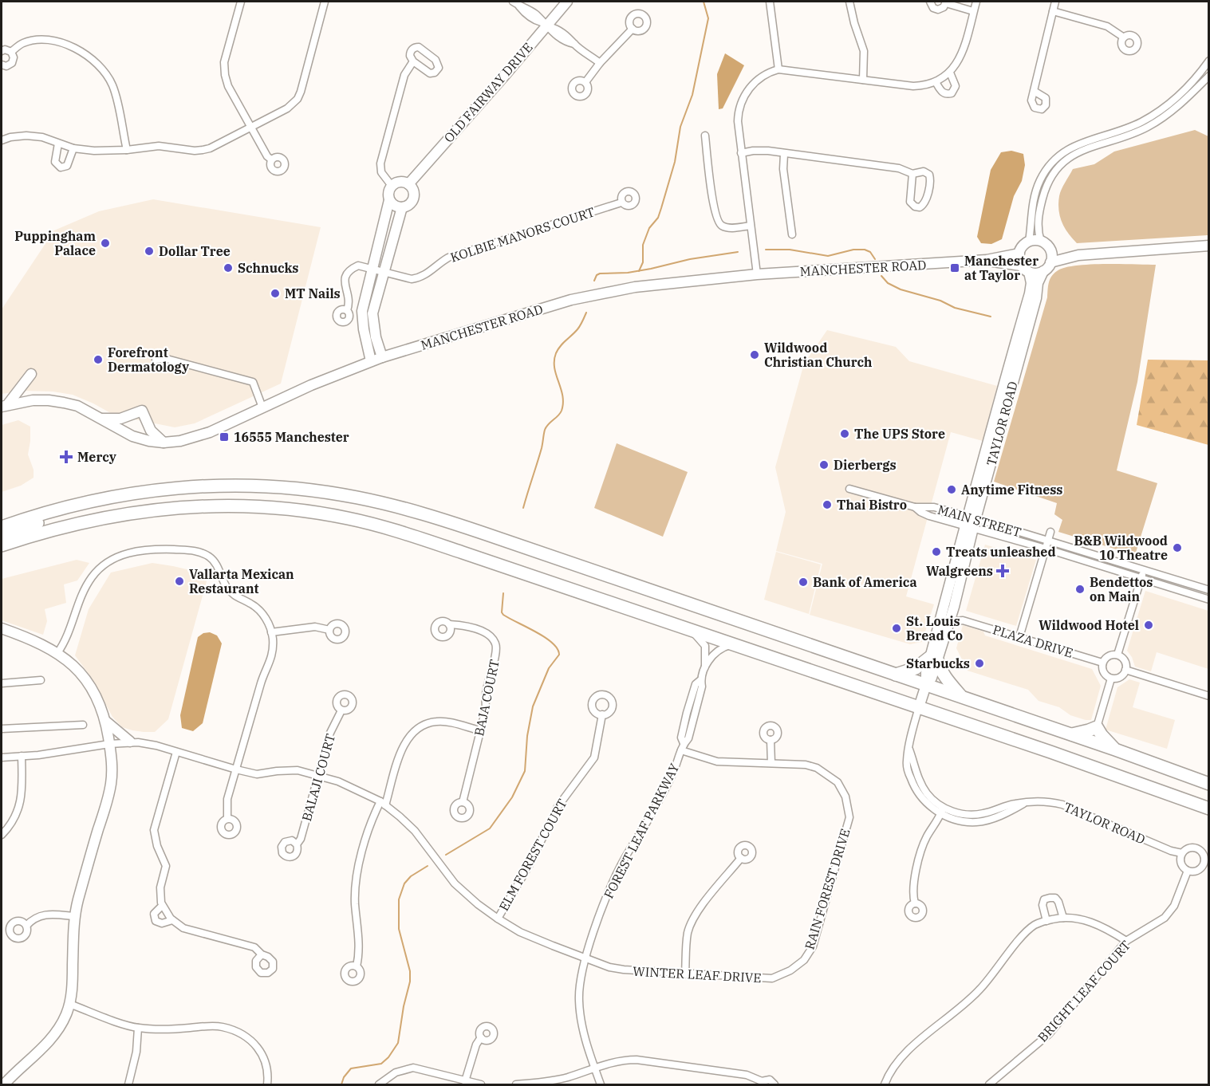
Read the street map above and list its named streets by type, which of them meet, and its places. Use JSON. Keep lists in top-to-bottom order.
{
  "streets": {
    "street": [
      "OLD FAIRWAY DRIVE",
      "KOLBIE MANORS COURT",
      "MANCHESTER ROAD",
      "TAYLOR ROAD",
      "MAIN STREET",
      "PLAZA DRIVE",
      "BAJA COURT",
      "BALAJI COURT",
      "FOREST LEAF PARKWAY",
      "ELM FOREST COURT",
      "RAIN FOREST DRIVE",
      "WINTER LEAF DRIVE",
      "BRIGHT LEAF COURT"
    ]
  },
  "crossings": [
    ["MANCHESTER ROAD", "TAYLOR ROAD"],
    ["TAYLOR ROAD", "MAIN STREET"],
    ["TAYLOR ROAD", "BRIGHT LEAF COURT"],
    ["BALAJI COURT", "WINTER LEAF DRIVE"],
    ["FOREST LEAF PARKWAY", "RAIN FOREST DRIVE"],
    ["FOREST LEAF PARKWAY", "WINTER LEAF DRIVE"],
    ["ELM FOREST COURT", "WINTER LEAF DRIVE"],
    ["RAIN FOREST DRIVE", "WINTER LEAF DRIVE"]
  ],
  "places": {
    "other": [
      "Puppingham Palace",
      "Dollar Tree",
      "Schnucks",
      "MT Nails",
      "Wildwood Christian Church",
      "Forefront Dermatology",
      "The UPS Store",
      "Dierbergs",
      "Anytime Fitness",
      "Thai Bistro",
      "B&B Wildwood 10 Theatre",
      "Treats unleashed",
      "Vallarta Mexican Restaurant",
      "Bank of America",
      "Bendettos on Main",
      "Wildwood Hotel",
      "St. Louis Bread Co",
      "Starbucks"
    ],
    "transit": ["Manchester at Taylor", "16555 Manchester"],
    "health": ["Mercy", "Walgreens"]
  }
}
